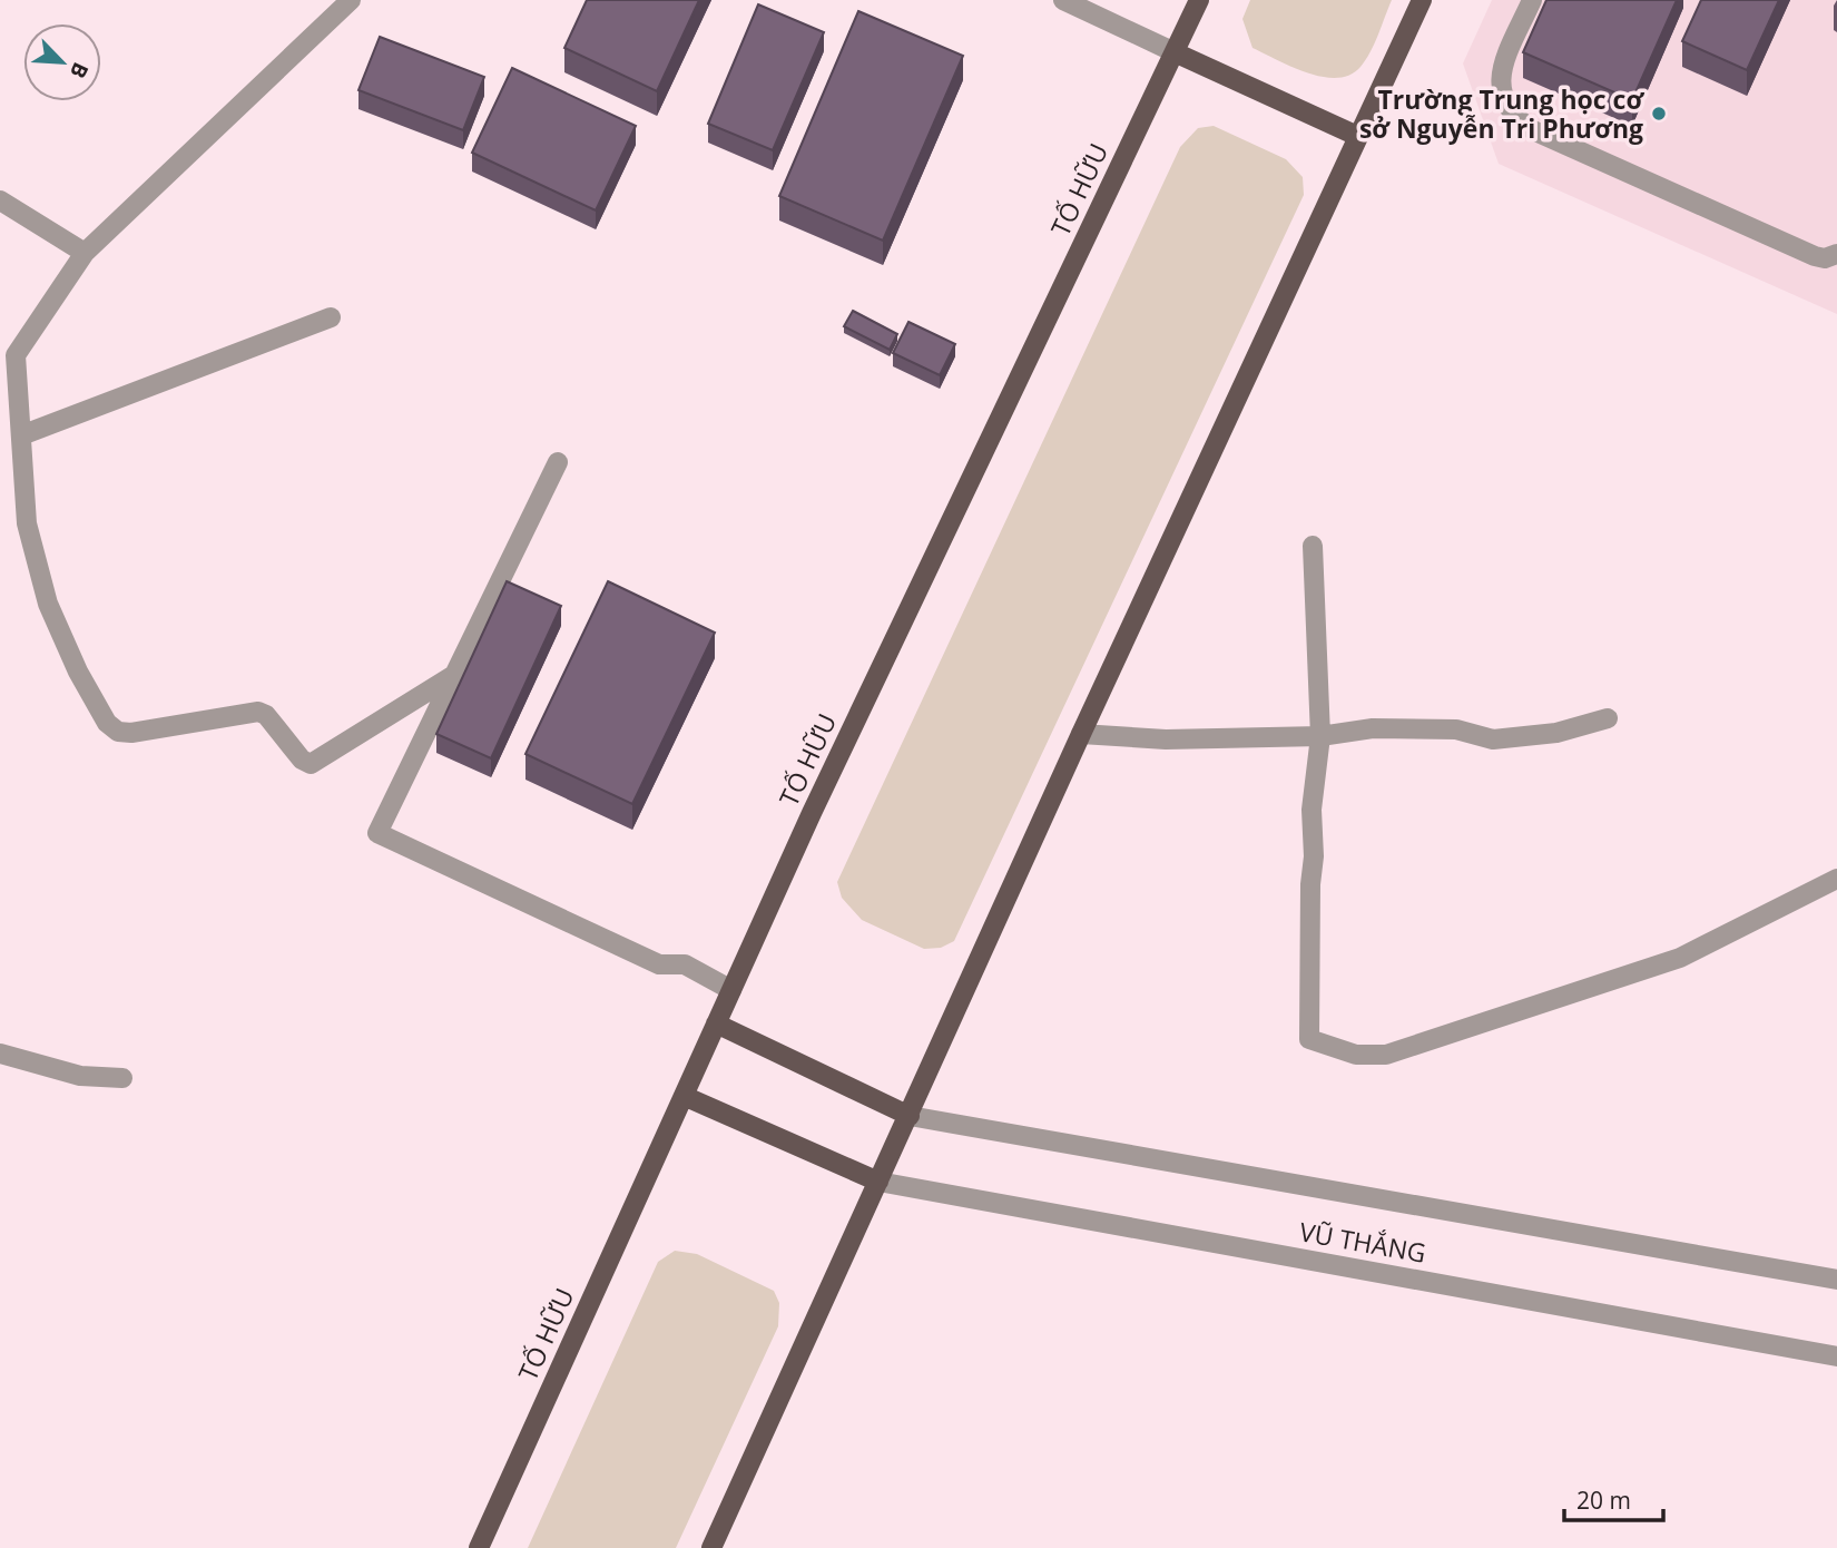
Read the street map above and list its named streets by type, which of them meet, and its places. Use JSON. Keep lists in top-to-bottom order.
{
  "streets": {
    "main road": ["TỐ HỮU"],
    "street": ["VŨ THẮNG"]
  },
  "places": ["Trường Trung học cơ sở Nguyễn Tri Phương"],
  "scale_bar": "20 m",
  "north": "bottom right"
}
